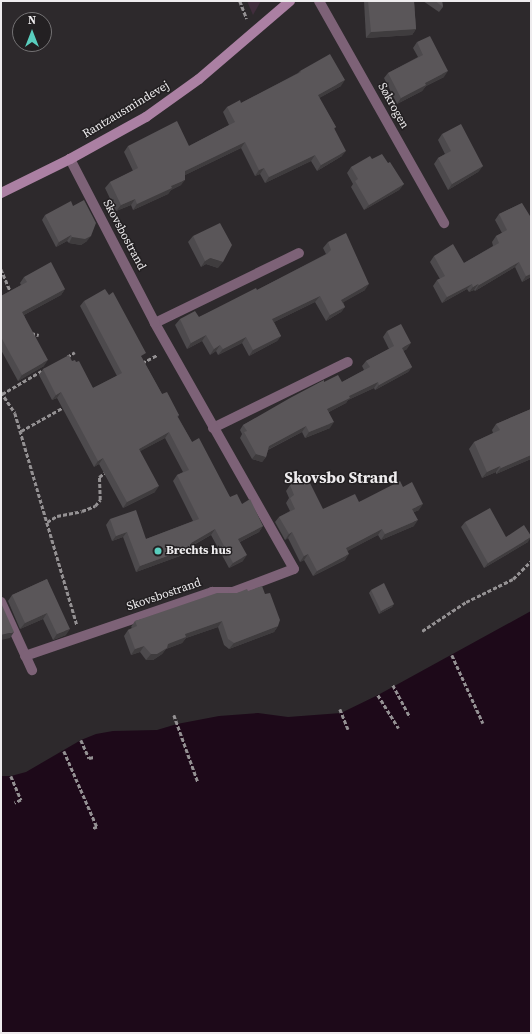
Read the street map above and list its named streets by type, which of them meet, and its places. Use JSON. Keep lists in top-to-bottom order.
{
  "streets": {
    "street": ["Søkrogen", "Rantzausmindevej", "Skovsbostrand"]
  },
  "crossings": [
    ["Rantzausmindevej", "Skovsbostrand"]
  ],
  "districts": ["Skovsbo Strand"],
  "places": ["Brechts hus"],
  "north": "top"
}
